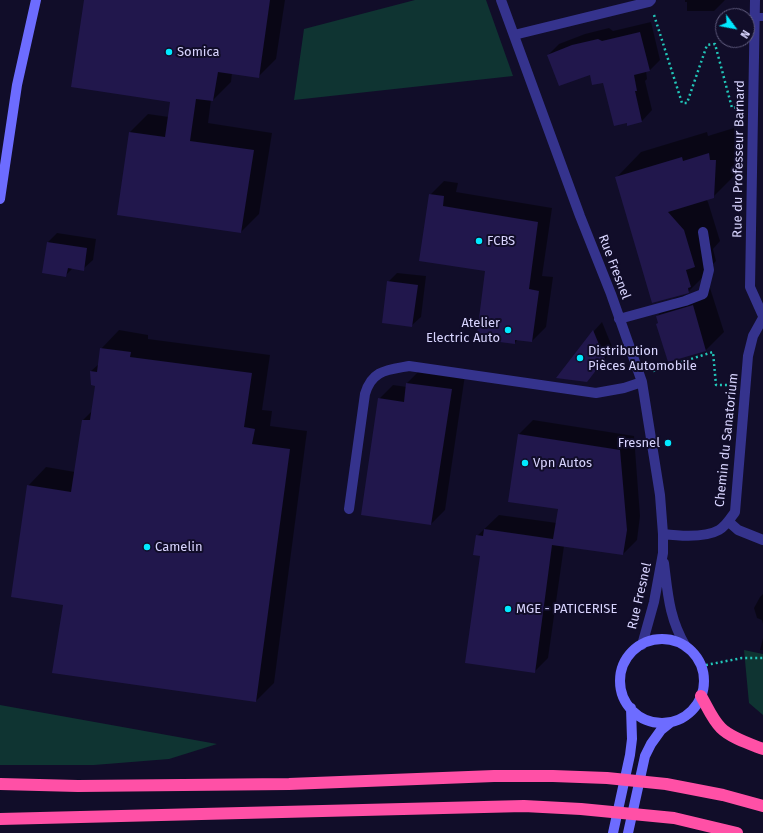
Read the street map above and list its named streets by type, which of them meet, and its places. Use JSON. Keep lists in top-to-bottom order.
{
  "streets": {
    "street": ["Rue du Professeur Barnard", "Rue Fresnel", "Chemin du Sanatorium"]
  },
  "crossings": [
    ["Rue du Professeur Barnard", "Chemin du Sanatorium"],
    ["Rue Fresnel", "Chemin du Sanatorium"]
  ],
  "places": [
    "Somica",
    "FCBS",
    "Atelier Electric Auto",
    "Distribution Pièces Automobile",
    "Fresnel",
    "Vpn Autos",
    "Camelin",
    "MGE - PATICERISE"
  ],
  "north": "bottom right"
}
